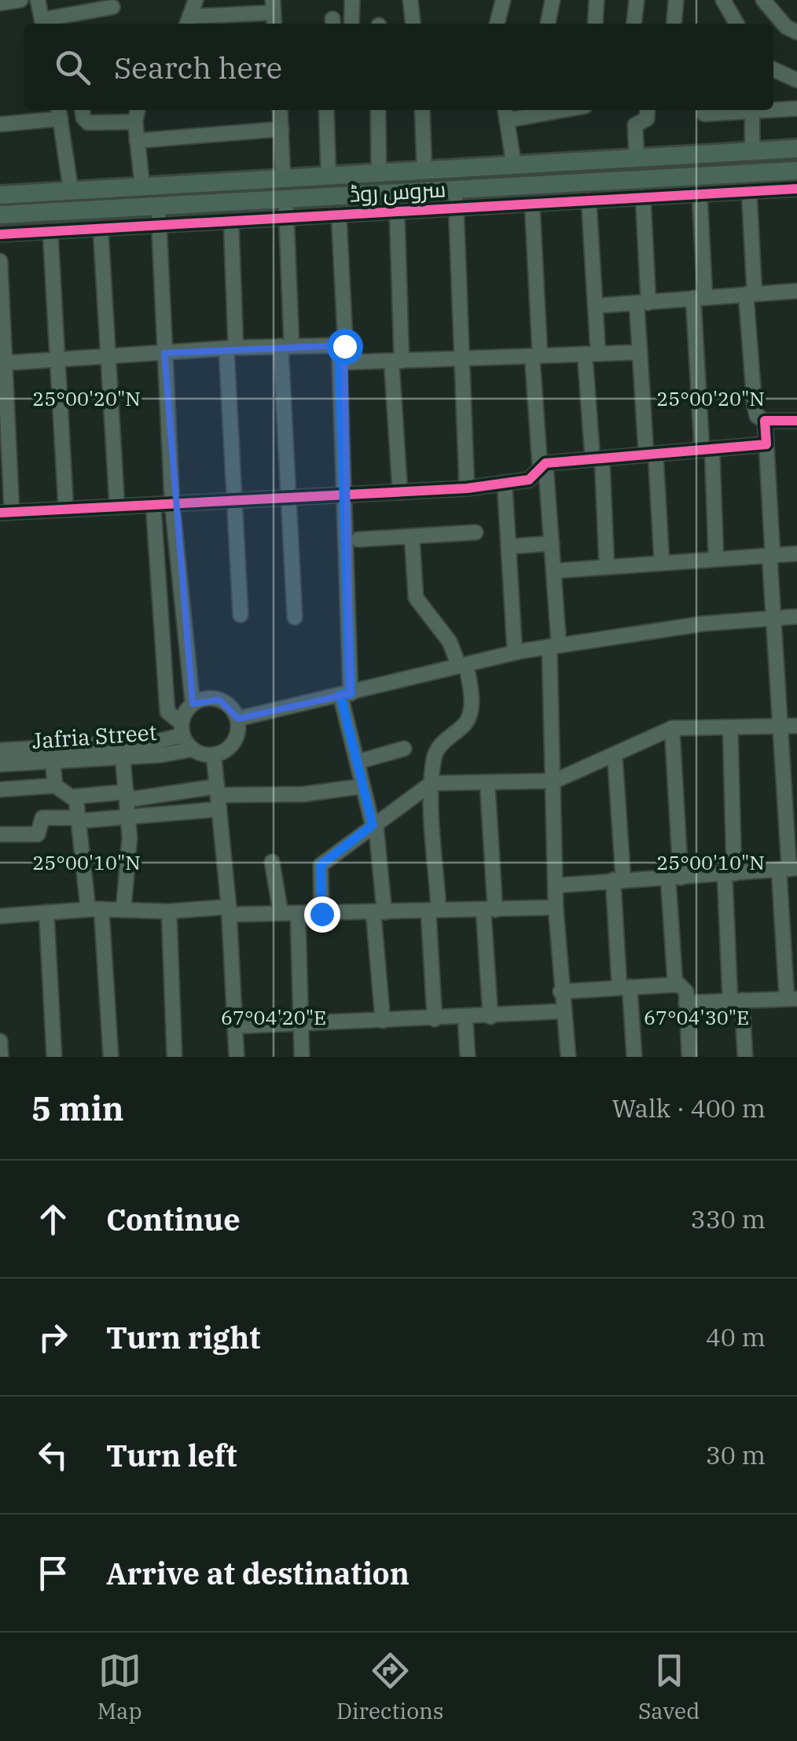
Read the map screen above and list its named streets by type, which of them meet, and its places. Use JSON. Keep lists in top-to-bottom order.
{
  "streets": {
    "street": ["سروس روڈ", "Jafria Street"]
  },
  "page": {
    "search": "Search here",
    "heading": ["5 min", "Walk · 400 m"],
    "list": [
      ["Continue", "330 m"],
      ["Turn right", "40 m"],
      ["Turn left", "30 m"],
      "Arrive at destination"
    ],
    "nav": ["Map", "Directions", "Saved"]
  },
  "coordinates": [
    "25°00'20\"N",
    "25°00'10\"N",
    "67°04'20\"E",
    "67°04'30\"E"
  ]
}
